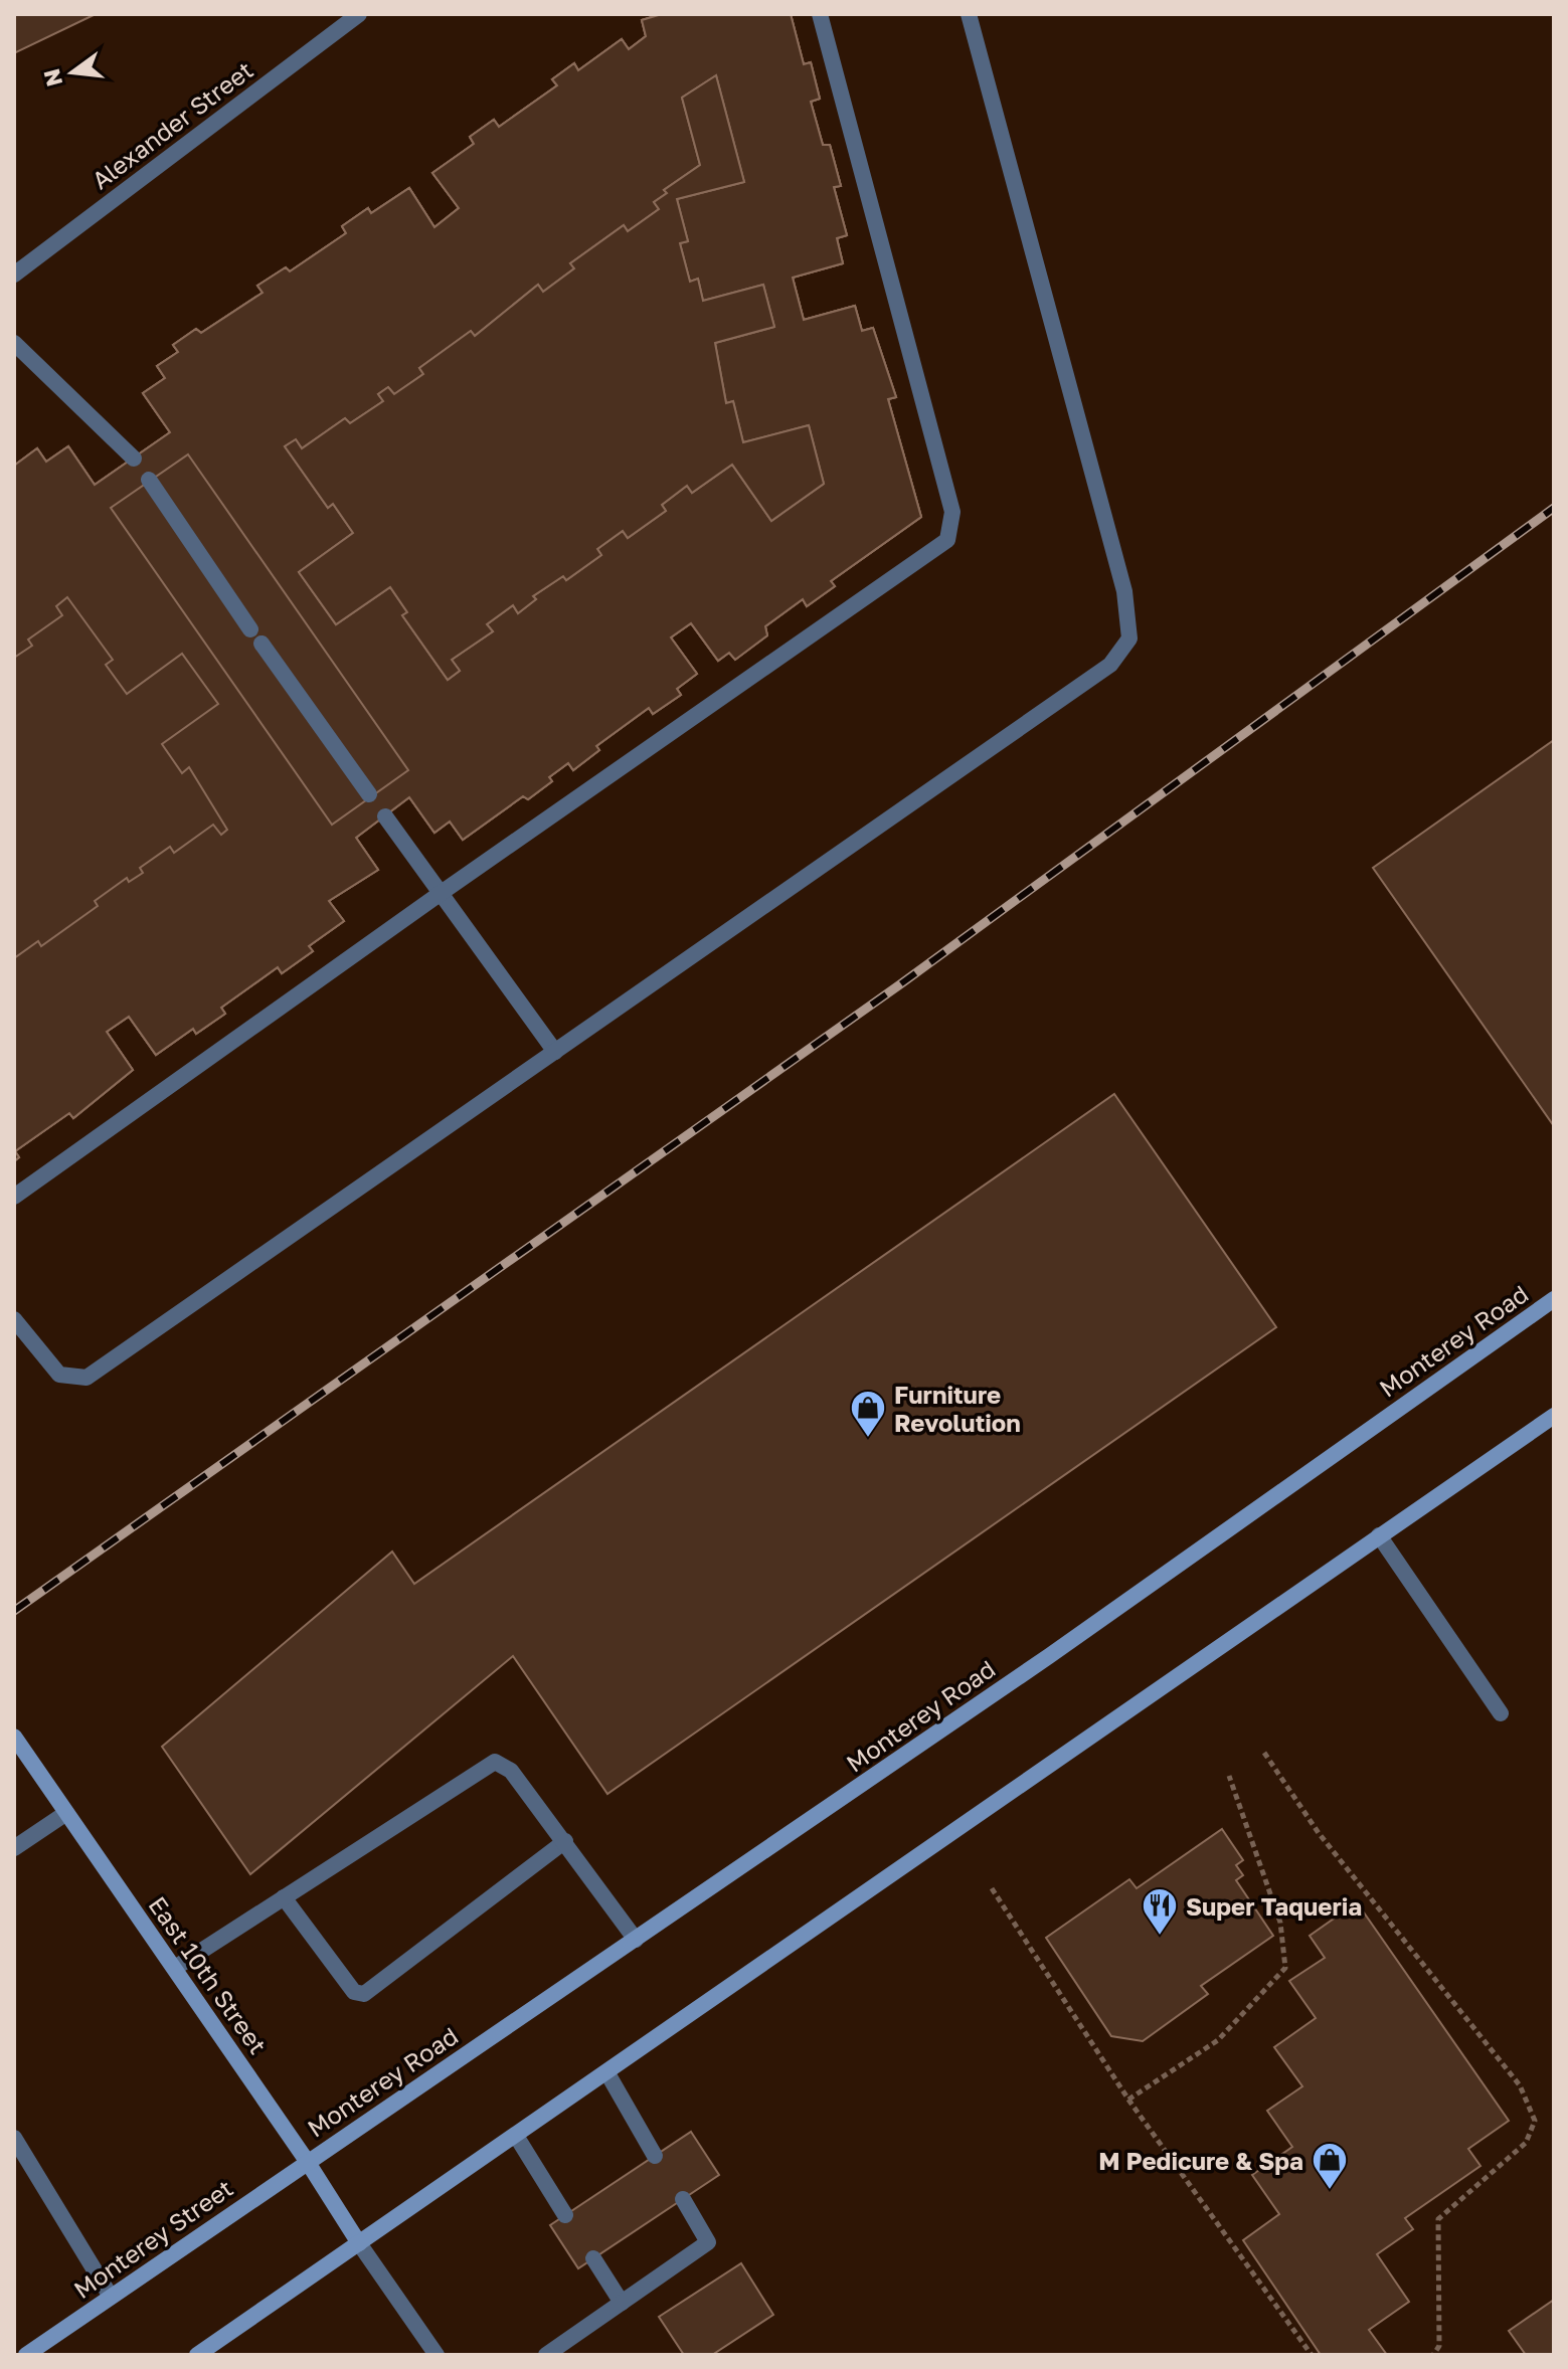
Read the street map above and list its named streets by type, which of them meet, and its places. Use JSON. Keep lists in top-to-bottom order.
{
  "streets": {
    "main road": ["Monterey Road", "East 10th Street", "Monterey Street"],
    "street": ["Alexander Street"]
  },
  "crossings": [
    ["Monterey Road", "East 10th Street"],
    ["Monterey Road", "Monterey Street"],
    ["East 10th Street", "Monterey Street"]
  ],
  "places": {
    "shop": ["Furniture Revolution", "M Pedicure & Spa"],
    "restaurant": ["Super Taqueria"]
  },
  "north": "left"
}
